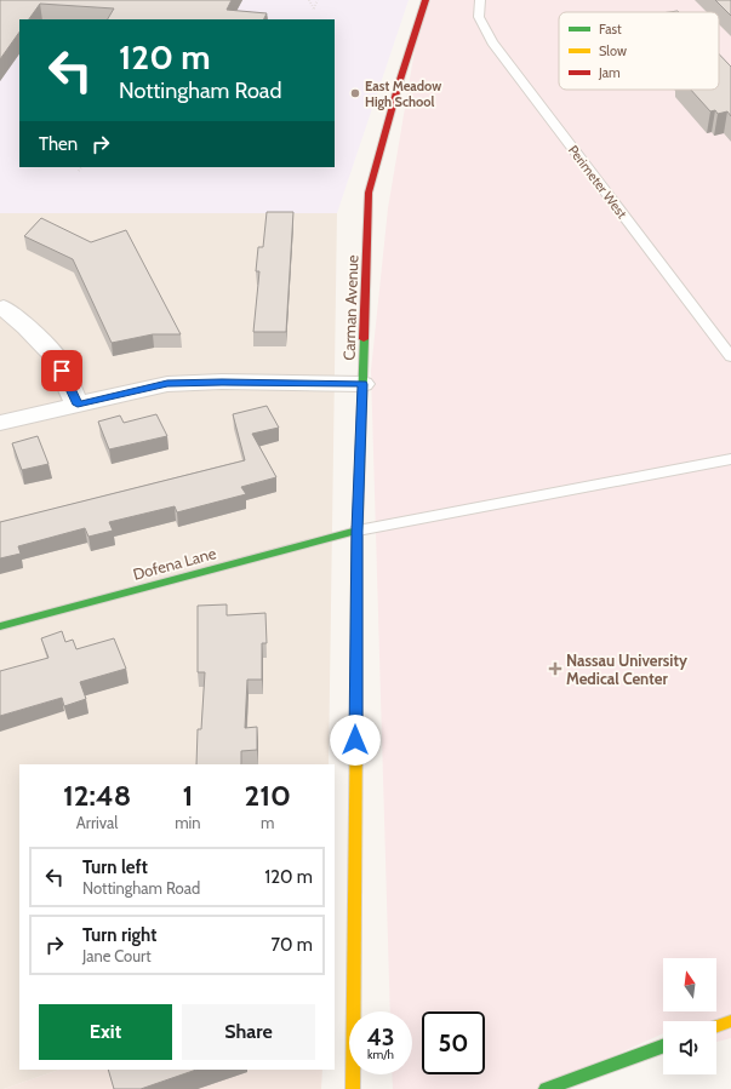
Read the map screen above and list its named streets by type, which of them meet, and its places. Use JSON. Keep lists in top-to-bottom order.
{
  "streets": {
    "main road": ["Carman Avenue", "Dofena Lane"],
    "lane": ["Perimeter West"]
  },
  "crossings": [
    ["Carman Avenue", "Dofena Lane"]
  ],
  "places": {
    "other": ["East Meadow High School"],
    "health": ["Nassau University Medical Center"]
  },
  "legend": ["Fast", "Slow", "Jam"],
  "north": "top",
  "page": {
    "turn": ["120 m", "Nottingham Road"],
    "then": "Then",
    "eta": [
      "12:48",
      "Arrival",
      "1",
      "min",
      "210",
      "m"
    ],
    "list": [
      {
        "name": "Turn left",
        "note": "Nottingham Road",
        "value": "120 m"
      },
      {
        "name": "Turn right",
        "note": "Jane Court",
        "value": "70 m"
      }
    ],
    "buttons": ["Exit", "Share"],
    "speed": "43 km/h",
    "limit": "50"
  }
}
